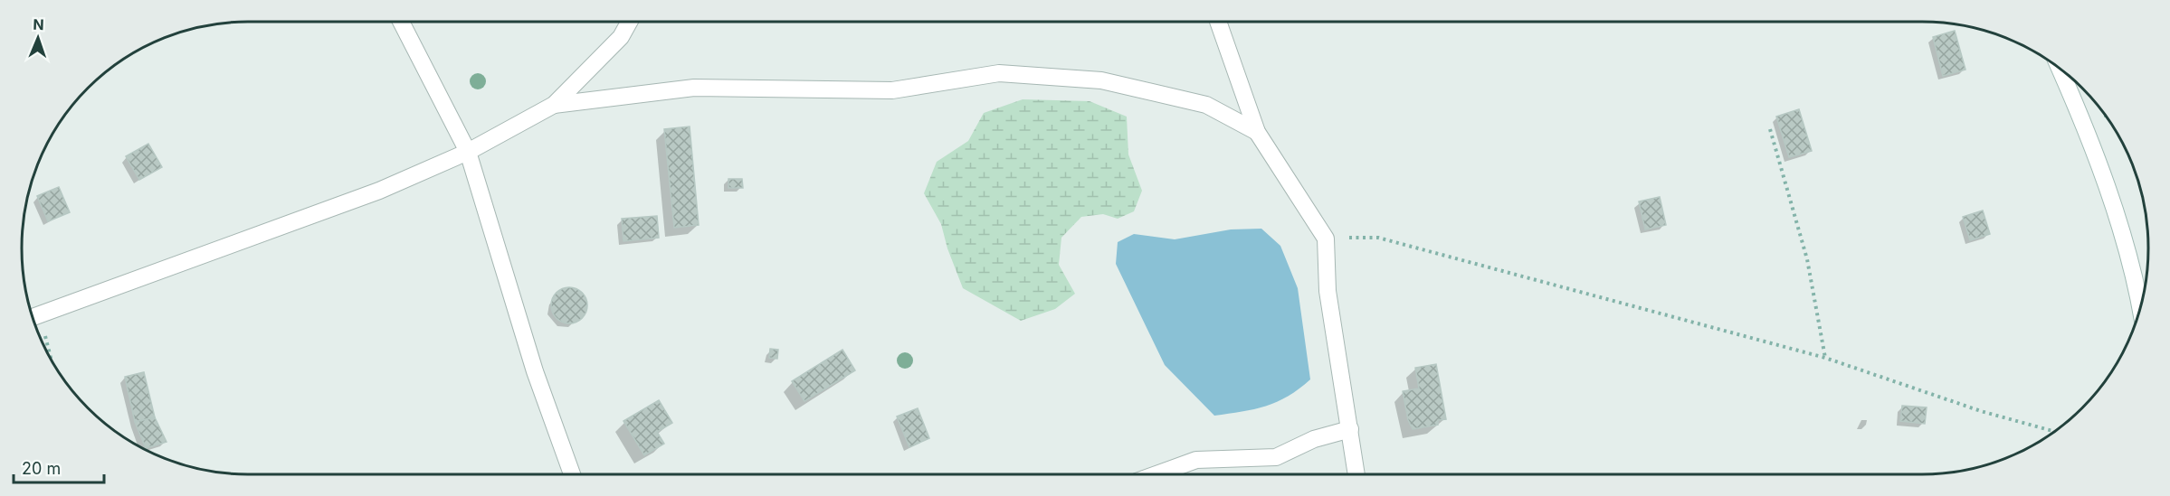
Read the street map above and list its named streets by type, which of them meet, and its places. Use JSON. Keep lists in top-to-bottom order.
{
  "scale_bar": "20 m",
  "north": "top"
}
